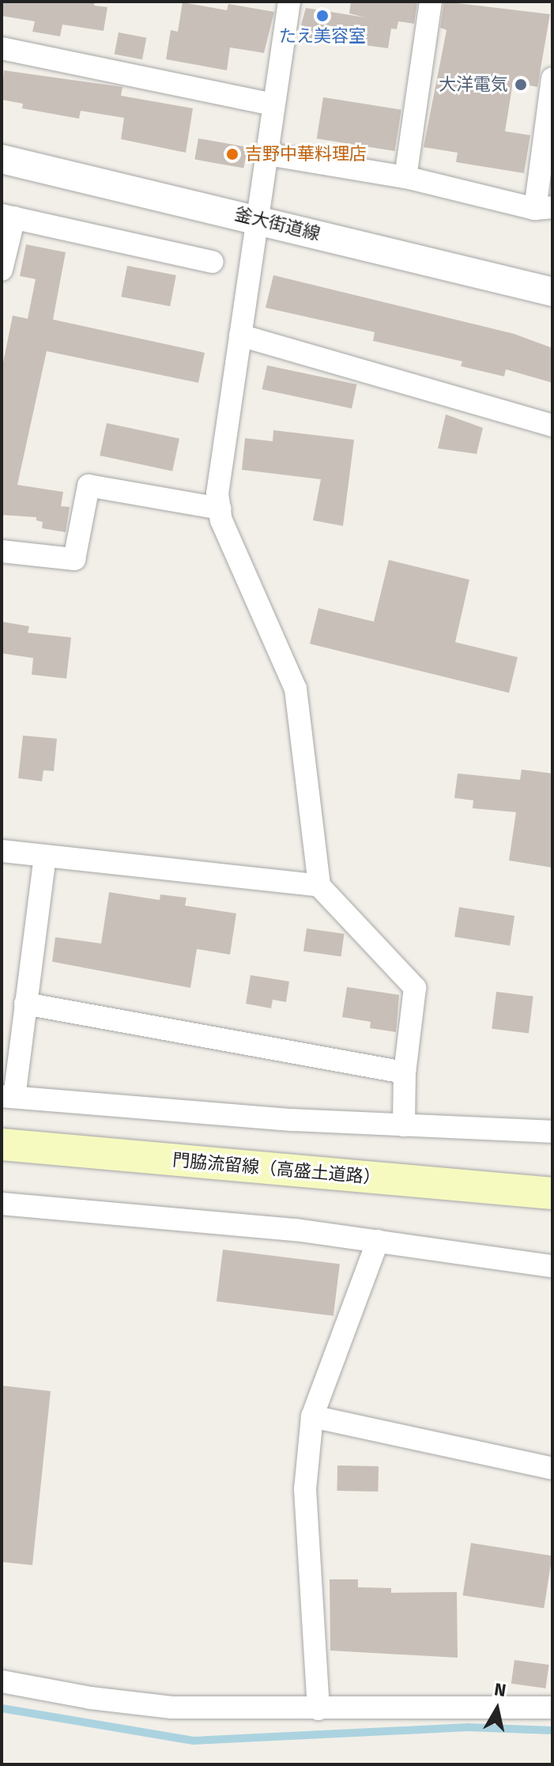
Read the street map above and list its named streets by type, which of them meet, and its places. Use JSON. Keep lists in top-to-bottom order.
{
  "streets": {
    "main road": ["門脇流留線（高盛土道路）"],
    "street": ["釜大街道線"]
  },
  "places": ["たえ美容室", "大洋電気", "吉野中華料理店"],
  "north": "top"
}
